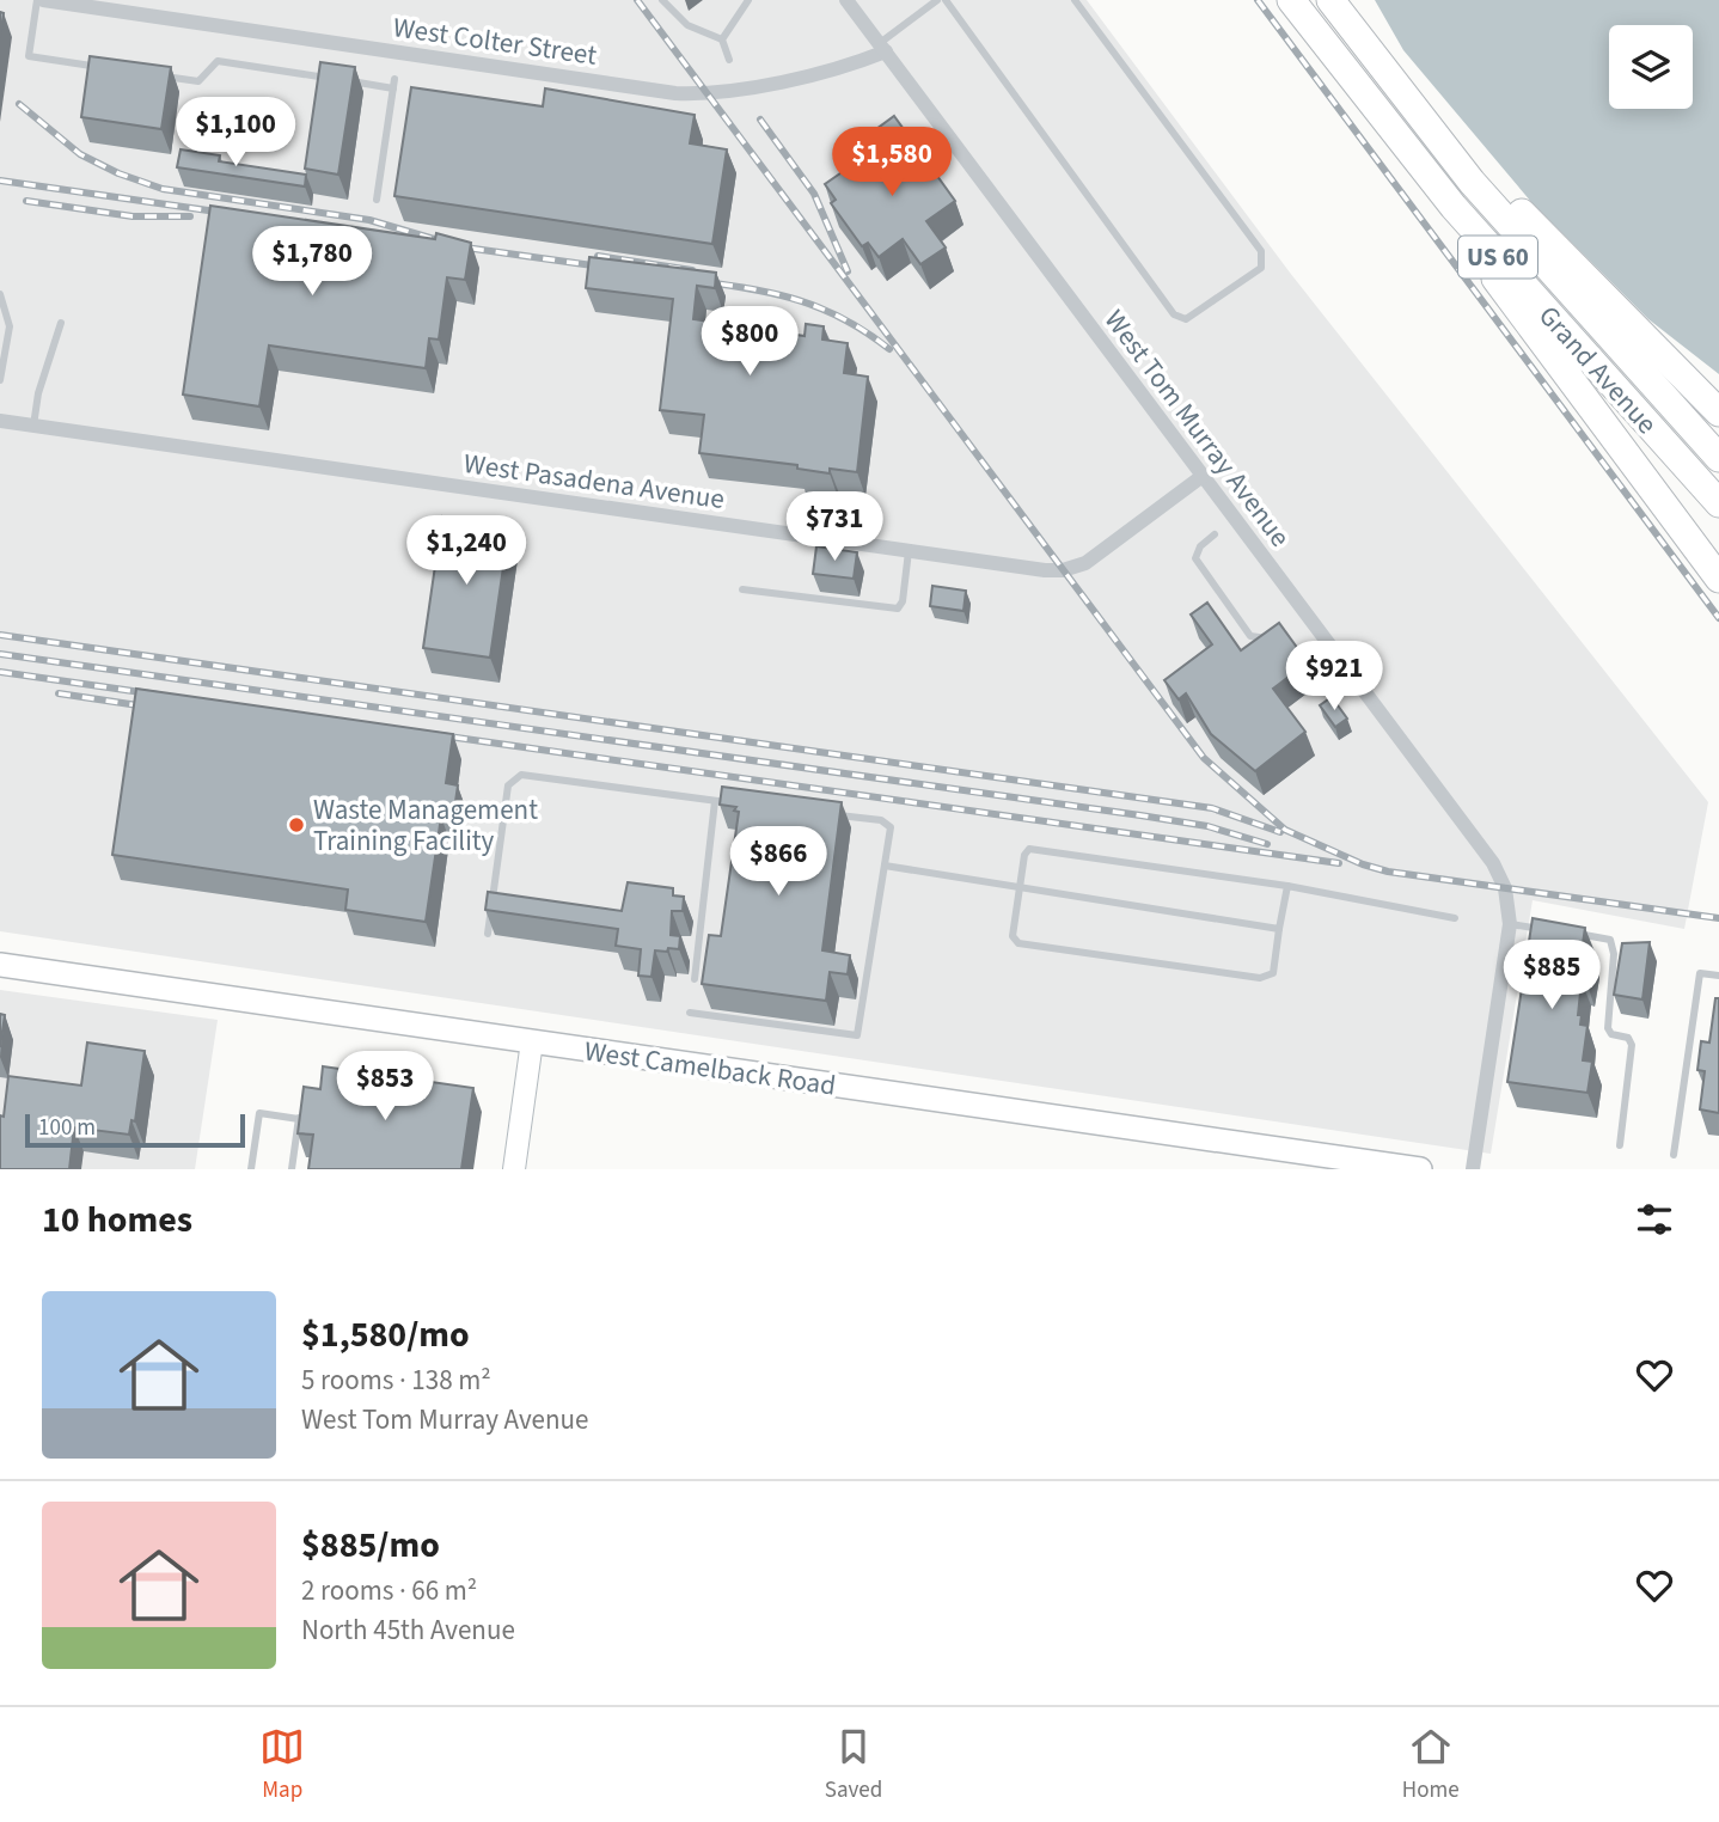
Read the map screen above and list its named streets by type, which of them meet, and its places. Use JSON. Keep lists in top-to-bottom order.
{
  "streets": {
    "highway": ["US 60", "Grand Avenue"],
    "main road": ["West Camelback Road"],
    "street": ["West Colter Street", "West Tom Murray Avenue", "West Pasadena Avenue"]
  },
  "crossings": [
    ["West Colter Street", "West Tom Murray Avenue"],
    ["West Tom Murray Avenue", "West Pasadena Avenue"]
  ],
  "places": ["Waste Management Training Facility"],
  "scale_bar": "100 m",
  "page": {
    "price": [
      "$1,100",
      "$1,580",
      "$1,780",
      "$800",
      "$731",
      "$1,240",
      "$921",
      "$866",
      "$885",
      "$853"
    ],
    "scale": "100 m",
    "heading": "10 homes",
    "list": [
      {
        "name": "$1,580/mo",
        "note": "5 rooms · 138 m² · West Tom Murray Avenue"
      },
      {
        "name": "$885/mo",
        "note": "2 rooms · 66 m² · North 45th Avenue"
      }
    ],
    "tabs": ["Map", "Saved", "Home"]
  }
}
